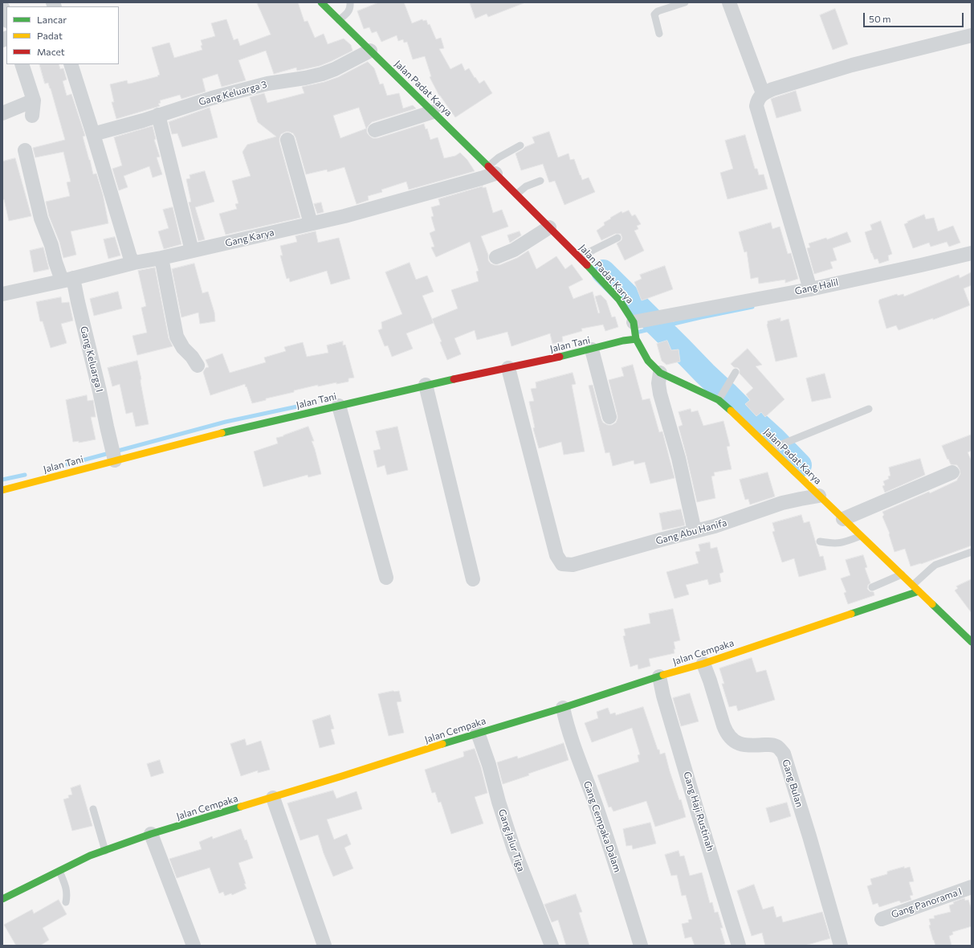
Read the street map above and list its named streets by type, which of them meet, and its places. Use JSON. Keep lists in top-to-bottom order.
{
  "streets": {
    "street": [
      "Jalan Padat Karya",
      "Gang Keluarga 3",
      "Gang Karya",
      "Gang Halil",
      "Jalan Tani",
      "Gang Keluarga I",
      "Gang Abu Hanifa",
      "Jalan Cempaka",
      "Gang Bulan",
      "Gang Haji Rustinah",
      "Gang Cempaka Dalam",
      "Gang Jalur Tiga",
      "Gang Panorama I"
    ]
  },
  "crossings": [
    ["Jalan Padat Karya", "Gang Keluarga 3"],
    ["Jalan Padat Karya", "Gang Karya"],
    ["Jalan Padat Karya", "Gang Halil"],
    ["Jalan Padat Karya", "Jalan Tani"],
    ["Jalan Padat Karya", "Gang Abu Hanifa"],
    ["Jalan Padat Karya", "Jalan Cempaka"],
    ["Gang Karya", "Gang Keluarga I"],
    ["Gang Halil", "Jalan Tani"],
    ["Jalan Tani", "Gang Keluarga I"],
    ["Jalan Tani", "Gang Abu Hanifa"],
    ["Jalan Cempaka", "Gang Bulan"],
    ["Jalan Cempaka", "Gang Haji Rustinah"],
    ["Jalan Cempaka", "Gang Cempaka Dalam"],
    ["Jalan Cempaka", "Gang Jalur Tiga"]
  ],
  "legend": ["Lancar", "Padat", "Macet"],
  "scale_bar": "50 m"
}
